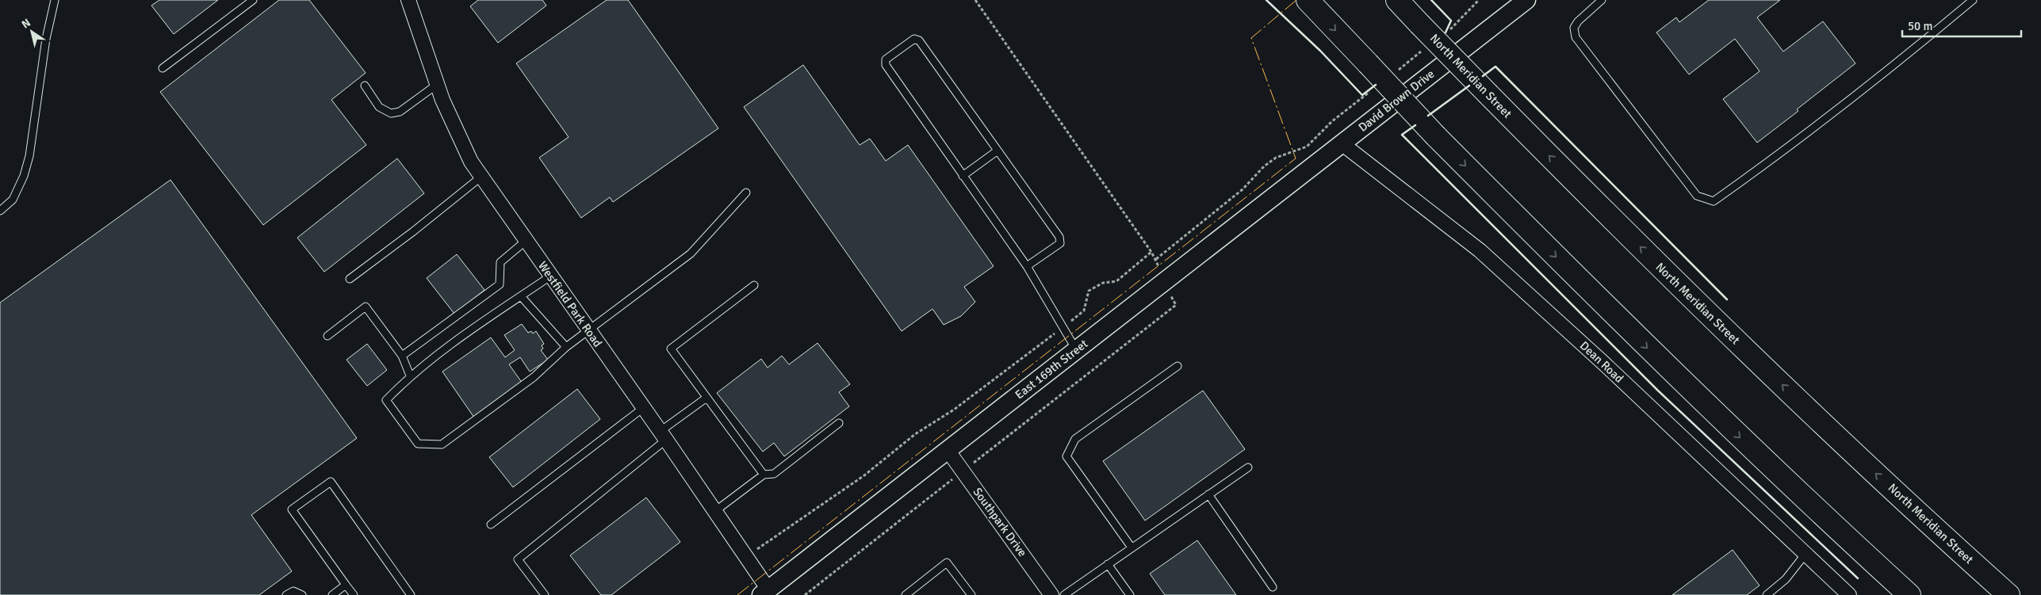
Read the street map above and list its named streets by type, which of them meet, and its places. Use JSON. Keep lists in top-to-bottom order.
{
  "streets": {
    "highway": ["North Meridian Street"],
    "street": [
      "David Brown Drive",
      "Westfield Park Road",
      "Dean Road",
      "East 169th Street",
      "Southpark Drive"
    ]
  },
  "crossings": [
    ["David Brown Drive", "Dean Road"],
    ["David Brown Drive", "East 169th Street"],
    ["Westfield Park Road", "East 169th Street"],
    ["Dean Road", "East 169th Street"],
    ["East 169th Street", "Southpark Drive"]
  ],
  "scale_bar": "50 m",
  "north": "top left"
}
